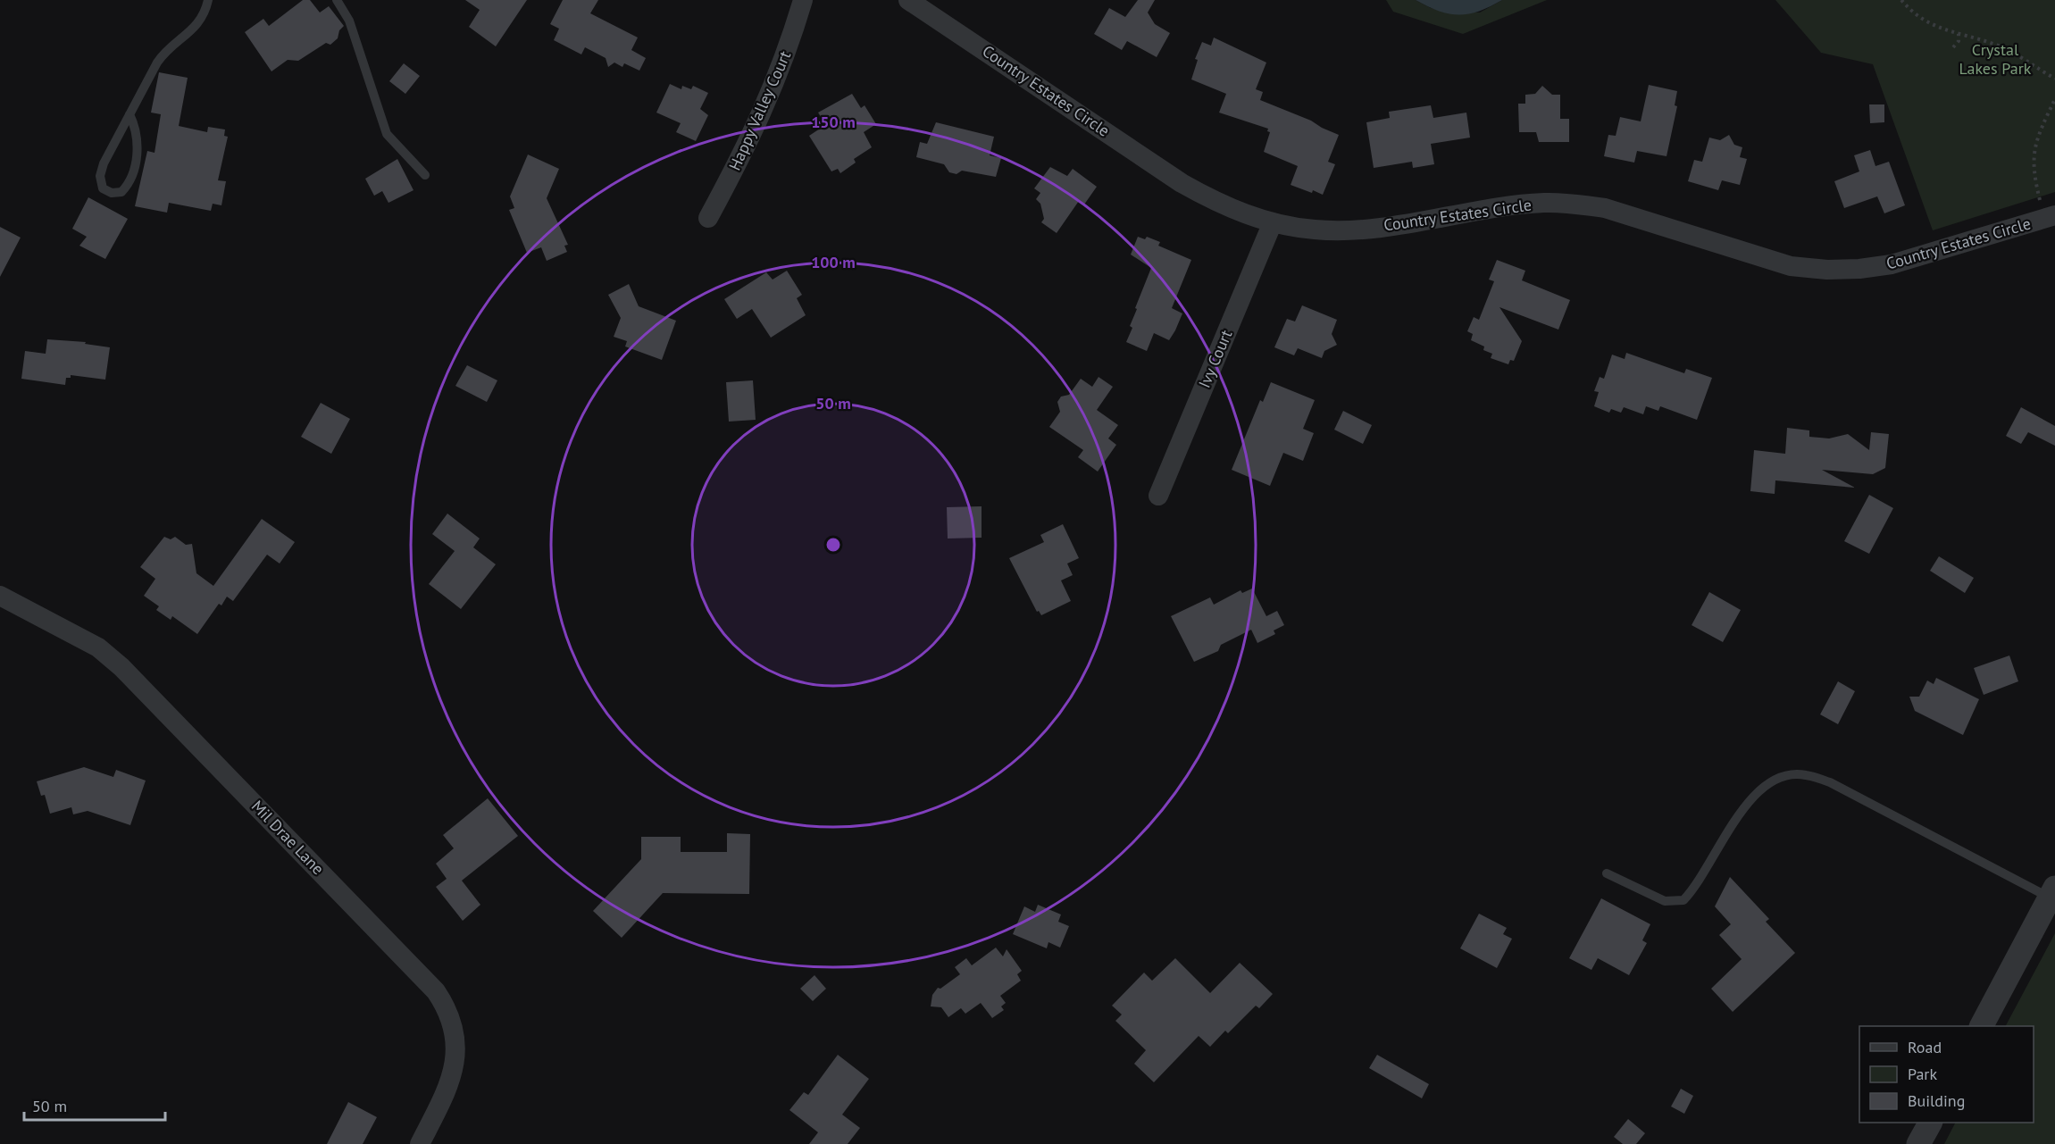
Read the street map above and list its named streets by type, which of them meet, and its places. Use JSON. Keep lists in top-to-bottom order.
{
  "streets": {
    "street": [
      "Country Estates Circle",
      "Happy Valley Court",
      "Ivy Court",
      "Mil Drae Lane"
    ]
  },
  "crossings": [
    ["Country Estates Circle", "Ivy Court"]
  ],
  "parks": ["Crystal Lakes Park"],
  "legend": ["Road", "Park", "Building"],
  "scale_bar": "50 m",
  "rings": ["150 m", "100 m", "50 m"]
}
